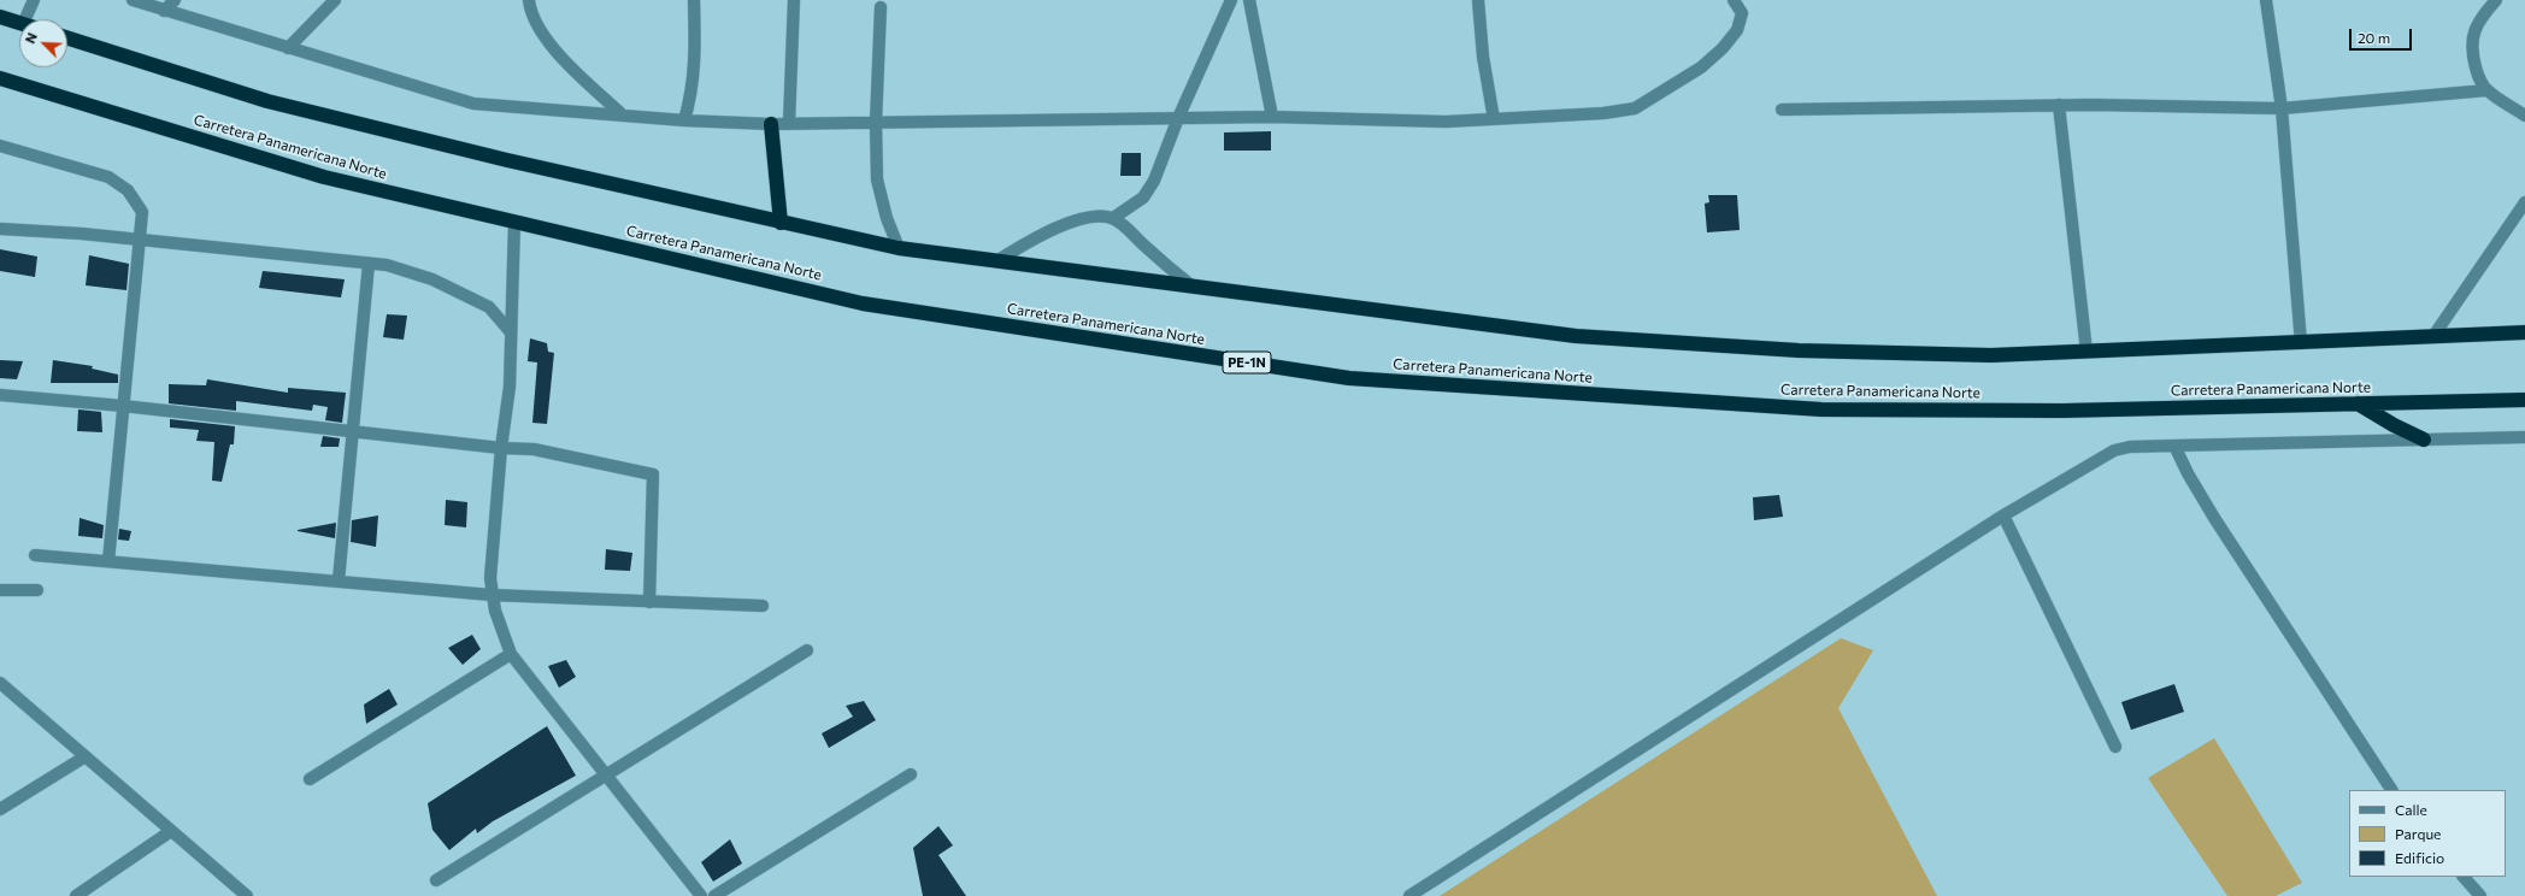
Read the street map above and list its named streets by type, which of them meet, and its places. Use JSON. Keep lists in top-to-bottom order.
{
  "streets": {
    "highway": ["Carretera Panamericana Norte", "PE-1N"]
  },
  "legend": ["Calle", "Parque", "Edificio"],
  "scale_bar": "20 m",
  "north": "top left"
}
